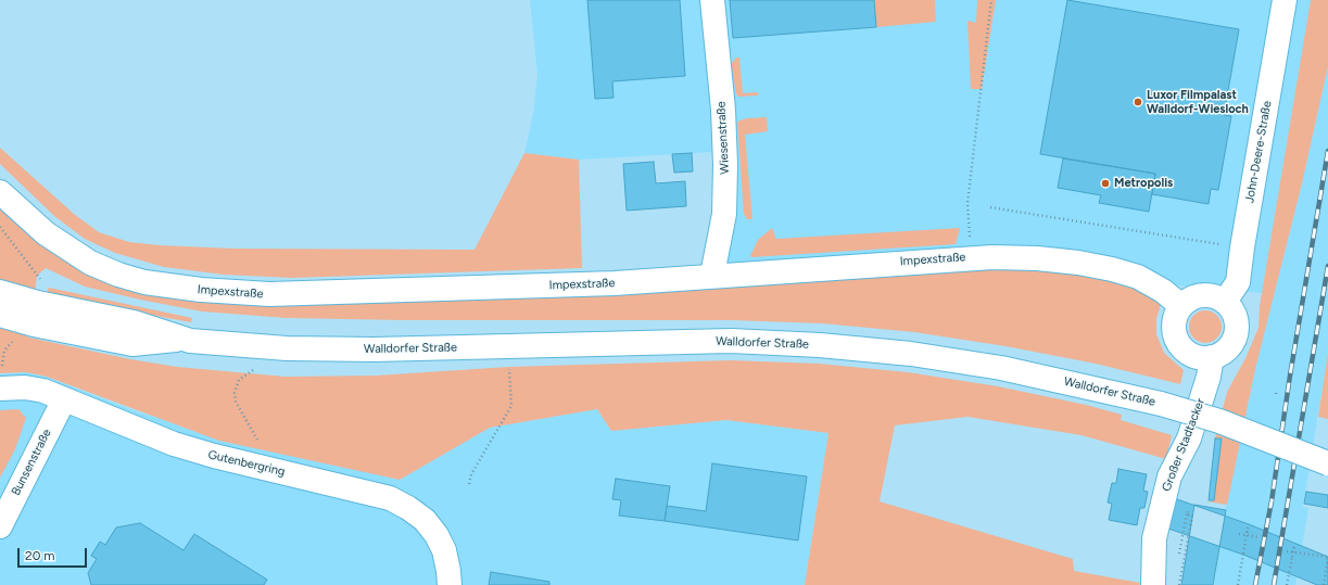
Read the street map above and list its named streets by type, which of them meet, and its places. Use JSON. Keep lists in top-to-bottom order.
{
  "streets": {
    "street": [
      "Wiesenstraße",
      "John-Deere-Straße",
      "Impexstraße",
      "Walldorfer Straße",
      "Großer Stadtacker",
      "Bunsenstraße",
      "Gutenbergring"
    ]
  },
  "crossings": [
    ["Wiesenstraße", "Impexstraße"],
    ["John-Deere-Straße", "Impexstraße"],
    ["John-Deere-Straße", "Großer Stadtacker"],
    ["Impexstraße", "Großer Stadtacker"],
    ["Bunsenstraße", "Gutenbergring"]
  ],
  "places": ["Luxor Filmpalast Walldorf-Wiesloch", "Metropolis"],
  "scale_bar": "20 m"
}
